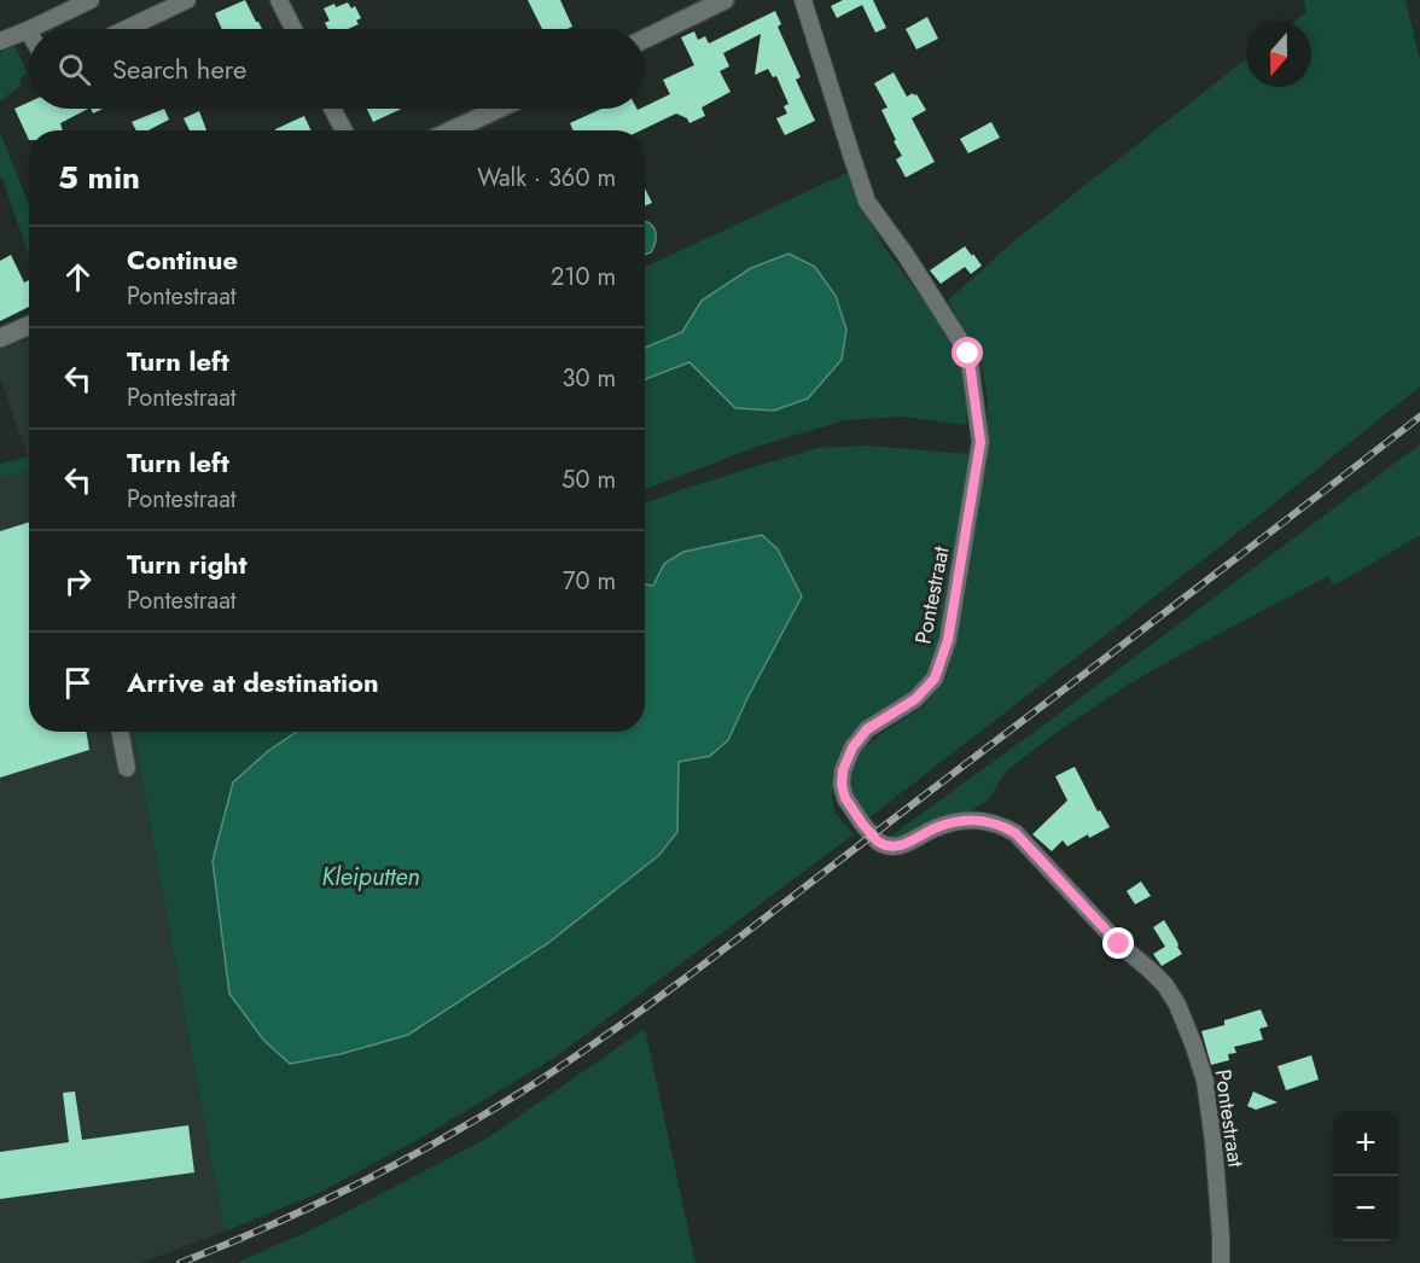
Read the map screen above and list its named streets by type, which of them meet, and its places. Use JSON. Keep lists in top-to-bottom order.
{
  "streets": {
    "street": ["Pontestraat"]
  },
  "water": ["Kleiputten"],
  "north": "bottom",
  "page": {
    "search": "Search here",
    "heading": ["5 min", "Walk · 360 m"],
    "list": [
      ["Continue", "Pontestraat", "210 m"],
      ["Turn left", "Pontestraat", "30 m"],
      ["Turn left", "Pontestraat", "50 m"],
      ["Turn right", "Pontestraat", "70 m"],
      "Arrive at destination"
    ],
    "map_buttons": ["+", "−"]
  }
}
